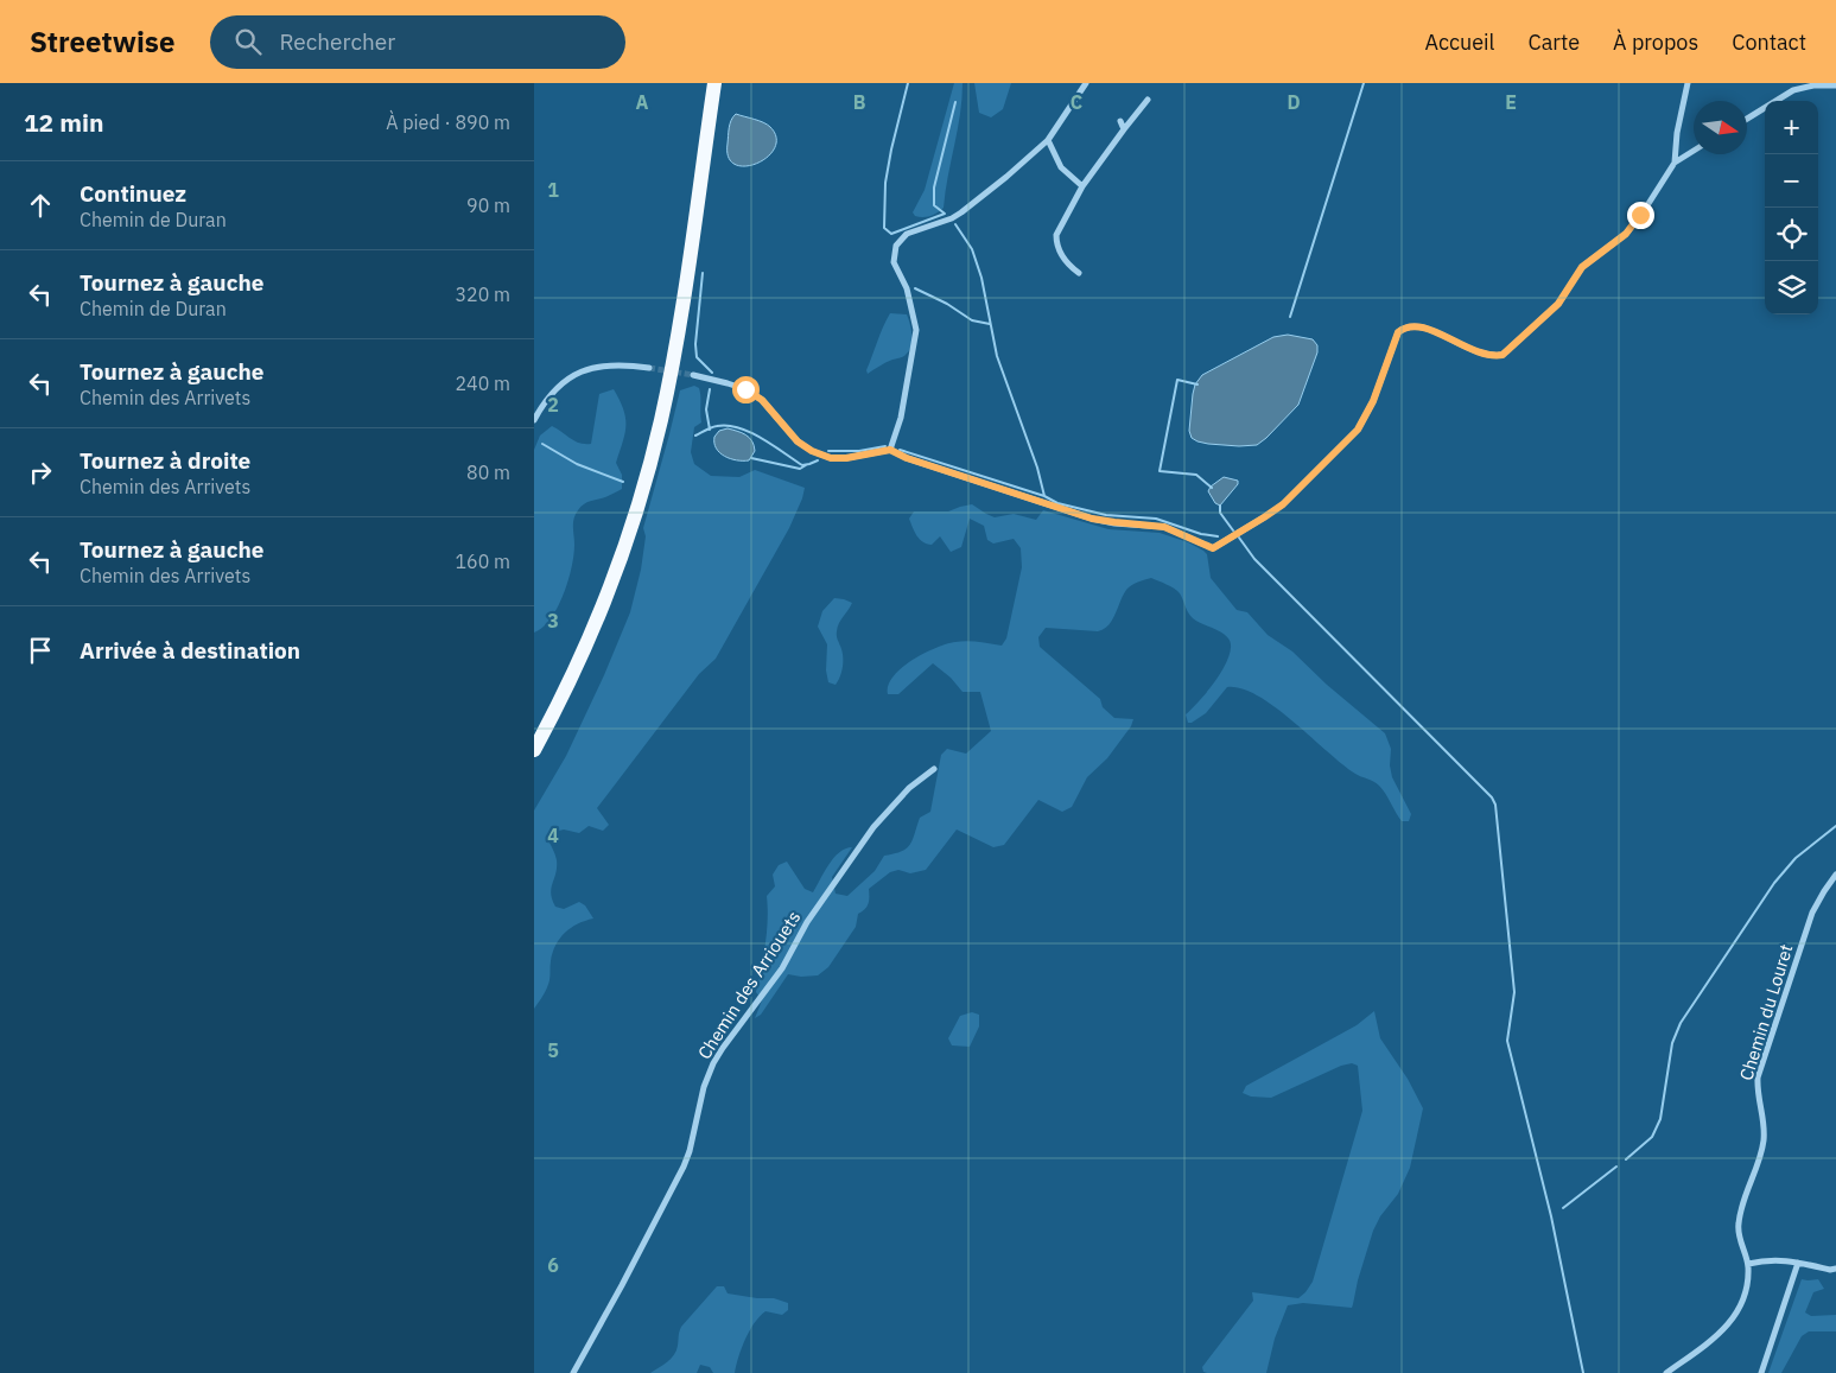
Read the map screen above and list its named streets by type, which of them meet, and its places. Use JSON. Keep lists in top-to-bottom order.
{
  "streets": {
    "street": ["Chemin des Arriouets", "Chemin du Louret"]
  },
  "north": "right",
  "page": {
    "header": "Streetwise",
    "search": "Rechercher",
    "nav": [
      "Accueil",
      "Carte",
      "À propos",
      "Contact"
    ],
    "heading": ["12 min", "À pied · 890 m"],
    "map_buttons": ["+", "−"],
    "list": [
      ["Continuez", "Chemin de Duran", "90 m"],
      ["Tournez à gauche", "Chemin de Duran", "320 m"],
      ["Tournez à gauche", "Chemin des Arrivets", "240 m"],
      ["Tournez à droite", "Chemin des Arrivets", "80 m"],
      ["Tournez à gauche", "Chemin des Arrivets", "160 m"],
      "Arrivée à destination"
    ]
  },
  "grid": {
    "columns": [
      "A",
      "B",
      "C",
      "D",
      "E"
    ],
    "rows": [
      "1",
      "2",
      "3",
      "4",
      "5",
      "6"
    ]
  }
}
